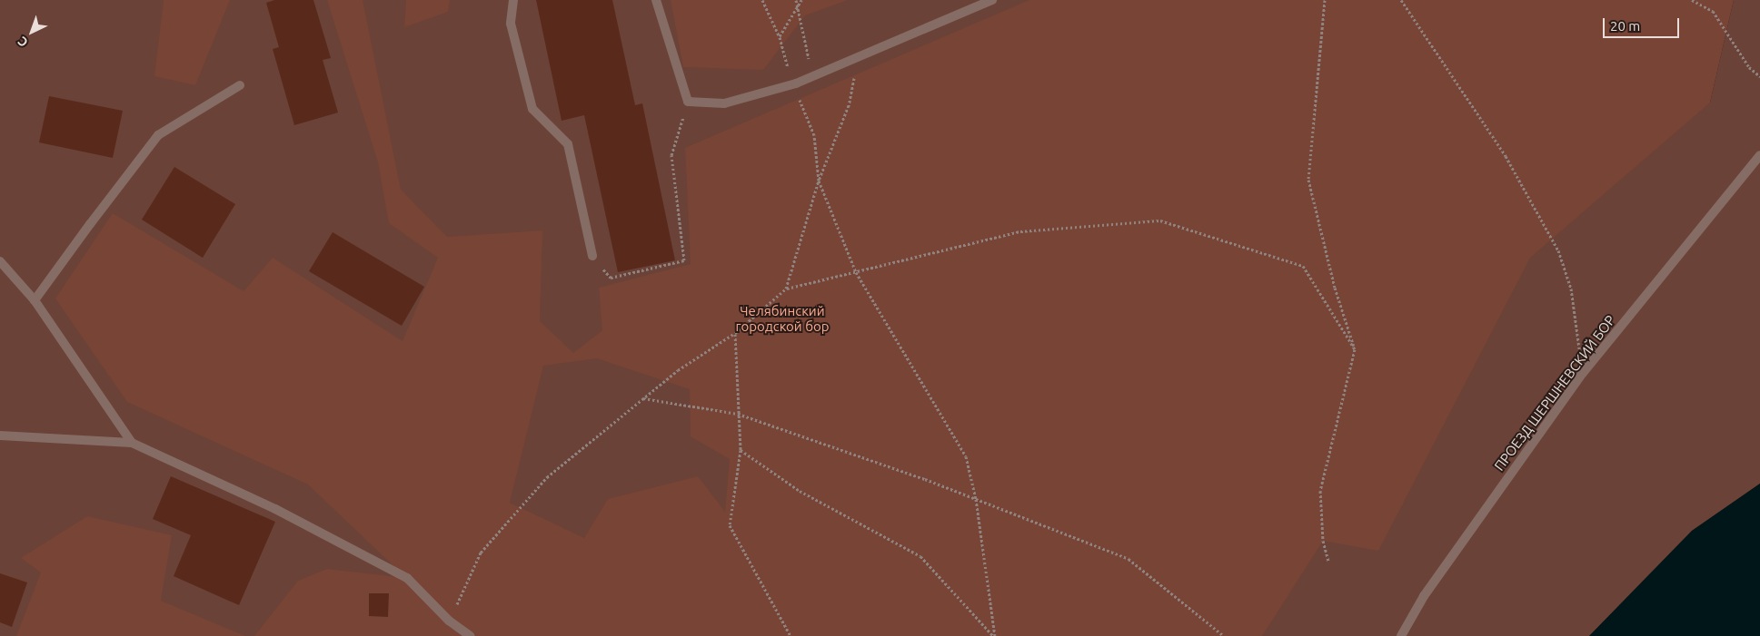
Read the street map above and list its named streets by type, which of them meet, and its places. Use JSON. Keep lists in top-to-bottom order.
{
  "streets": {
    "street": ["ПРОЕЗД ШЕРШНЕВСКИЙ БОР"]
  },
  "parks": ["Челябинский городской бор"],
  "scale_bar": "20 m",
  "north": "bottom left"
}
